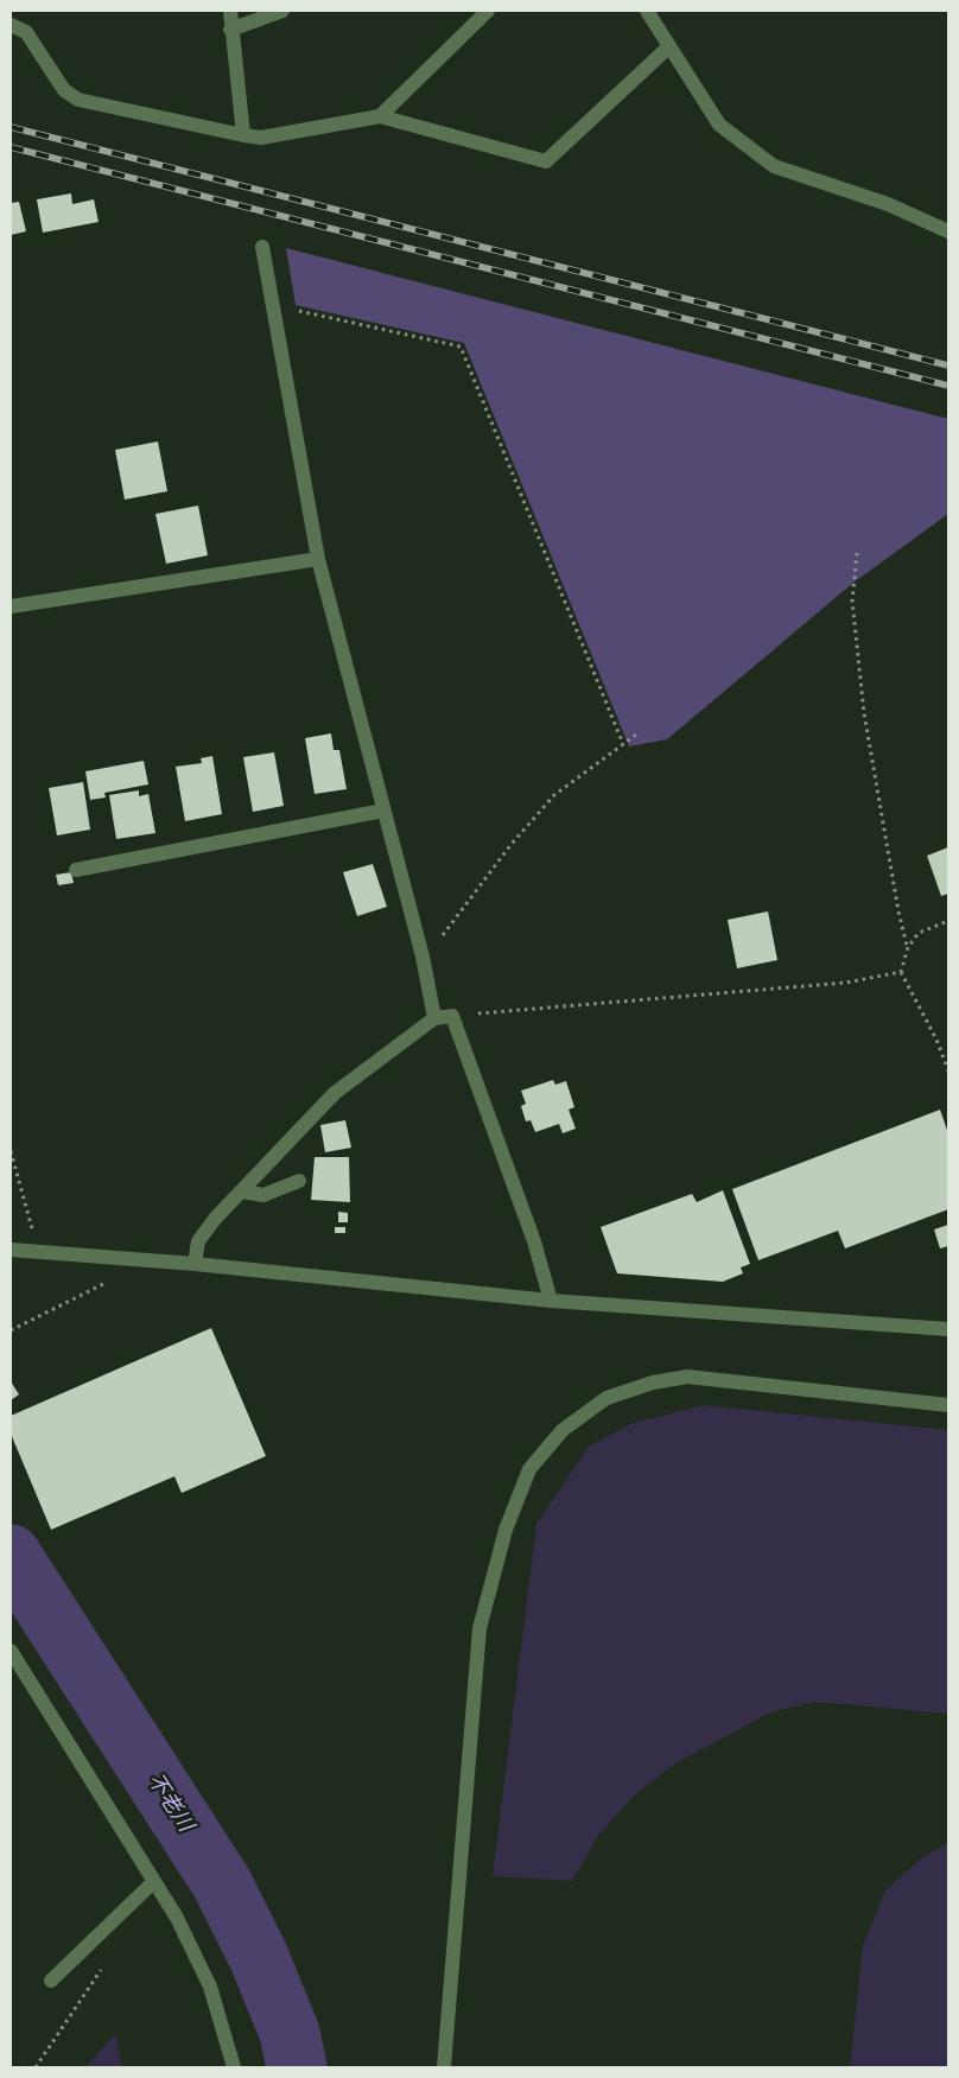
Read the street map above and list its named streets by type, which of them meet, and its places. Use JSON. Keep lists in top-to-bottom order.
{
  "water": ["不老川"]
}
